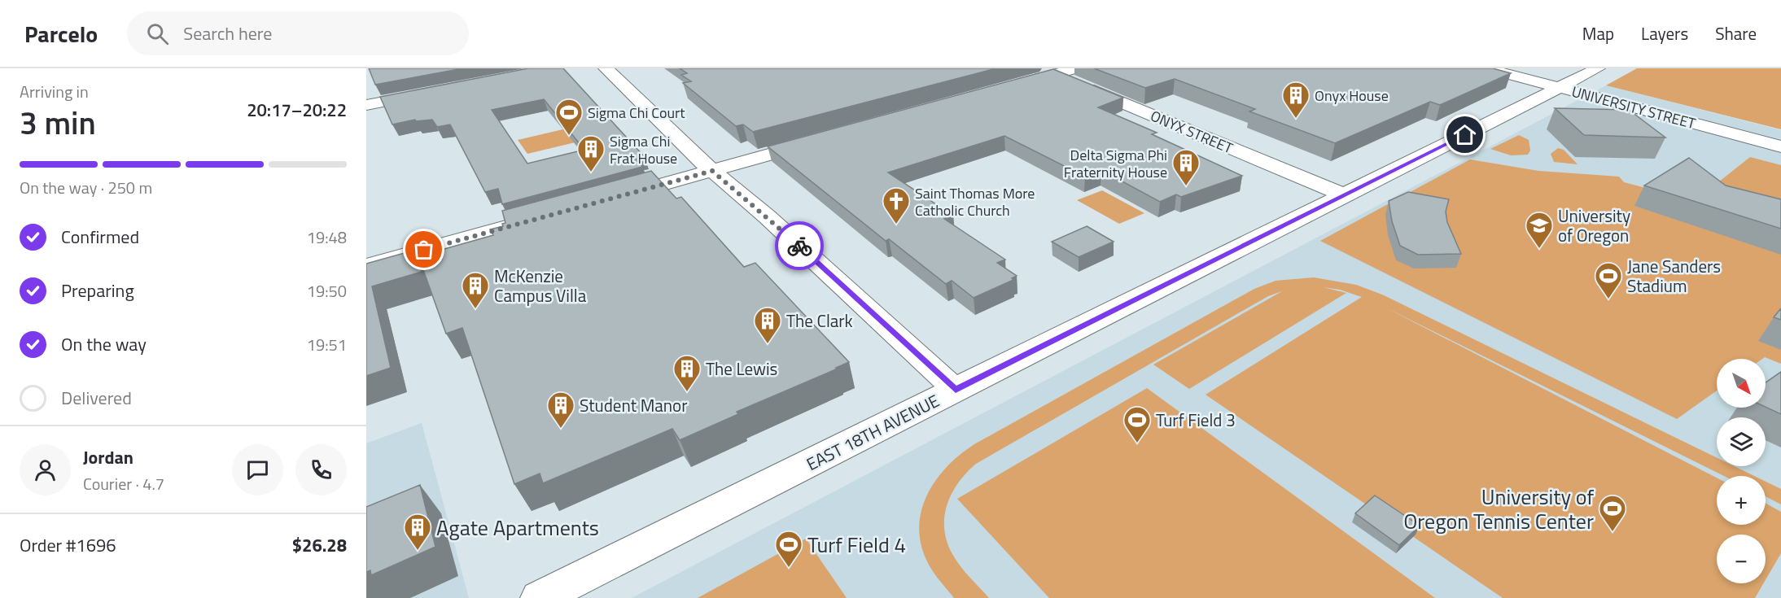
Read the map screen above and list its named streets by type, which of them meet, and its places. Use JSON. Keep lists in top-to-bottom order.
{
  "streets": {
    "street": ["UNIVERSITY STREET", "ONYX STREET", "EAST 18TH AVENUE"]
  },
  "crossings": [
    ["UNIVERSITY STREET", "EAST 18TH AVENUE"],
    ["ONYX STREET", "EAST 18TH AVENUE"]
  ],
  "places": {
    "building": [
      "Onyx House",
      "Sigma Chi Frat House",
      "Delta Sigma Phi Fraternity House",
      "McKenzie Campus Villa",
      "The Clark",
      "The Lewis",
      "Student Manor",
      "Agate Apartments"
    ],
    "sports": [
      "Sigma Chi Court",
      "Jane Sanders Stadium",
      "Turf Field 3",
      "University of Oregon Tennis Center",
      "Turf Field 4"
    ],
    "church": ["Saint Thomas More Catholic Church"],
    "school or university": ["University of Oregon"]
  },
  "north": "bottom right",
  "page": {
    "header": "Parcelo",
    "search": "Search here",
    "nav": ["Map", "Layers", "Share"],
    "heading": ["3 min", "Arriving in", "20:17–20:22"],
    "panel": [
      "Jordan",
      "Courier · 4.7",
      "Order #1696",
      "$26.28"
    ],
    "bar": "On the way · 250 m",
    "list": [
      ["Confirmed", "19:48"],
      ["Preparing", "19:50"],
      ["On the way", "19:51"],
      "Delivered"
    ],
    "map_buttons": ["+", "−"]
  }
}
